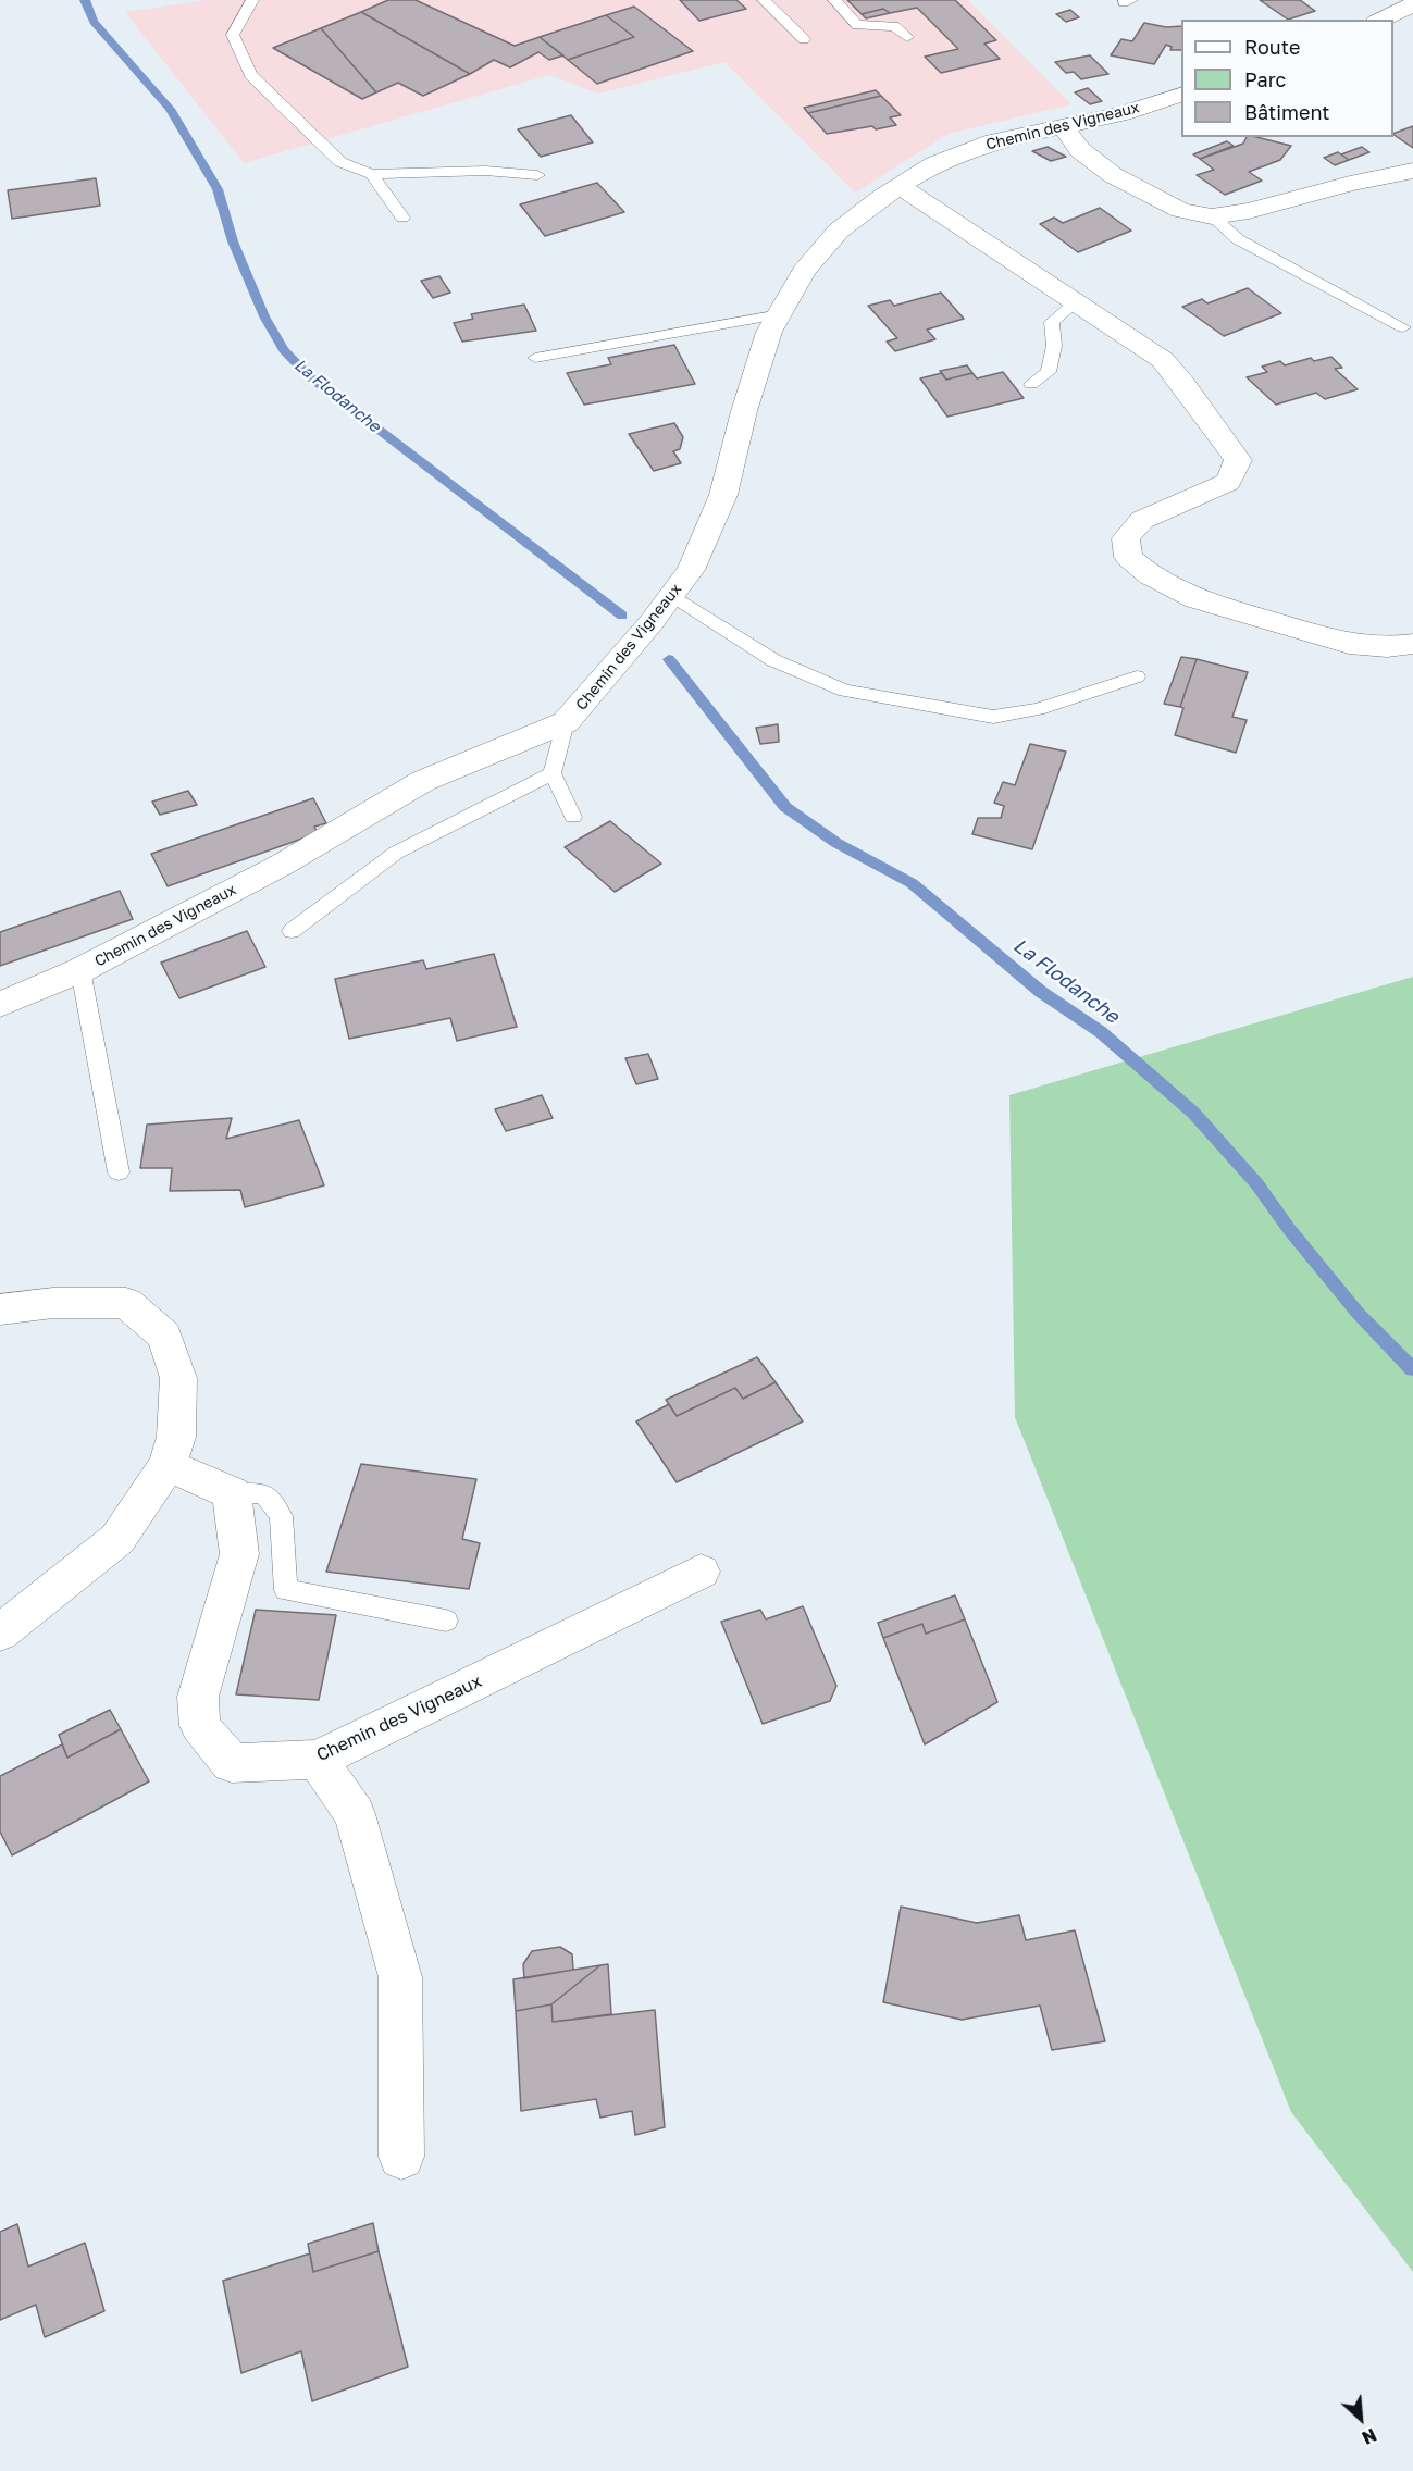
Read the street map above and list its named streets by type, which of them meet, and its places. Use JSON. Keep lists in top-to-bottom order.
{
  "streets": {
    "street": ["Chemin des Vigneaux"]
  },
  "water": ["La Flodanche"],
  "legend": ["Route", "Parc", "Bâtiment"],
  "north": "bottom right"
}
